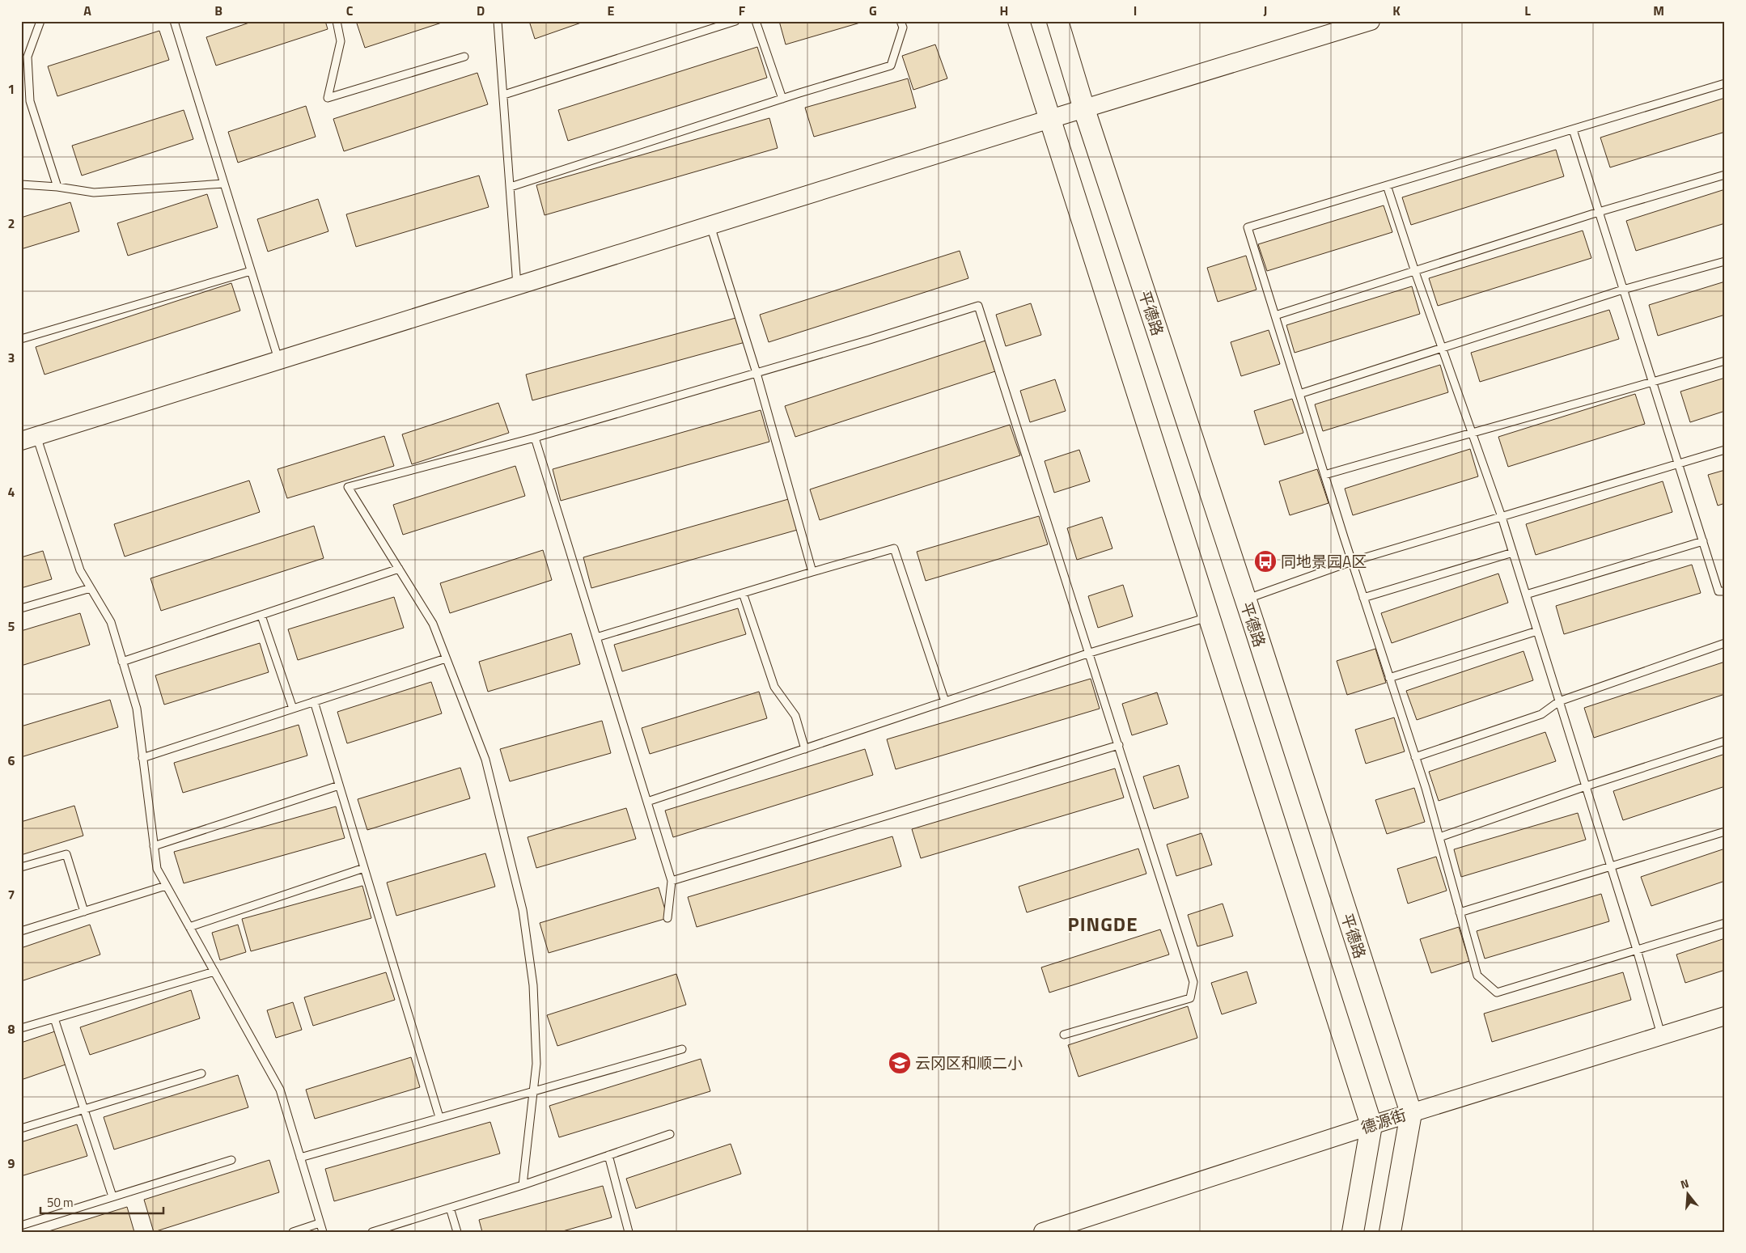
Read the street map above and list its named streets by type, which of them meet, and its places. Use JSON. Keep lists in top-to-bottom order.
{
  "streets": {
    "main road": ["平德路"],
    "street": ["德源街"]
  },
  "crossings": [
    ["平德路", "德源街"]
  ],
  "districts": ["PINGDE"],
  "places": {
    "bus stop": ["同地景园A区"],
    "school or university": ["云冈区和顺二小"]
  },
  "scale_bar": "50 m",
  "north": "top",
  "grid": {
    "columns": [
      "A",
      "B",
      "C",
      "D",
      "E",
      "F",
      "G",
      "H",
      "I",
      "J",
      "K",
      "L",
      "M"
    ],
    "rows": [
      "1",
      "2",
      "3",
      "4",
      "5",
      "6",
      "7",
      "8",
      "9"
    ]
  }
}
